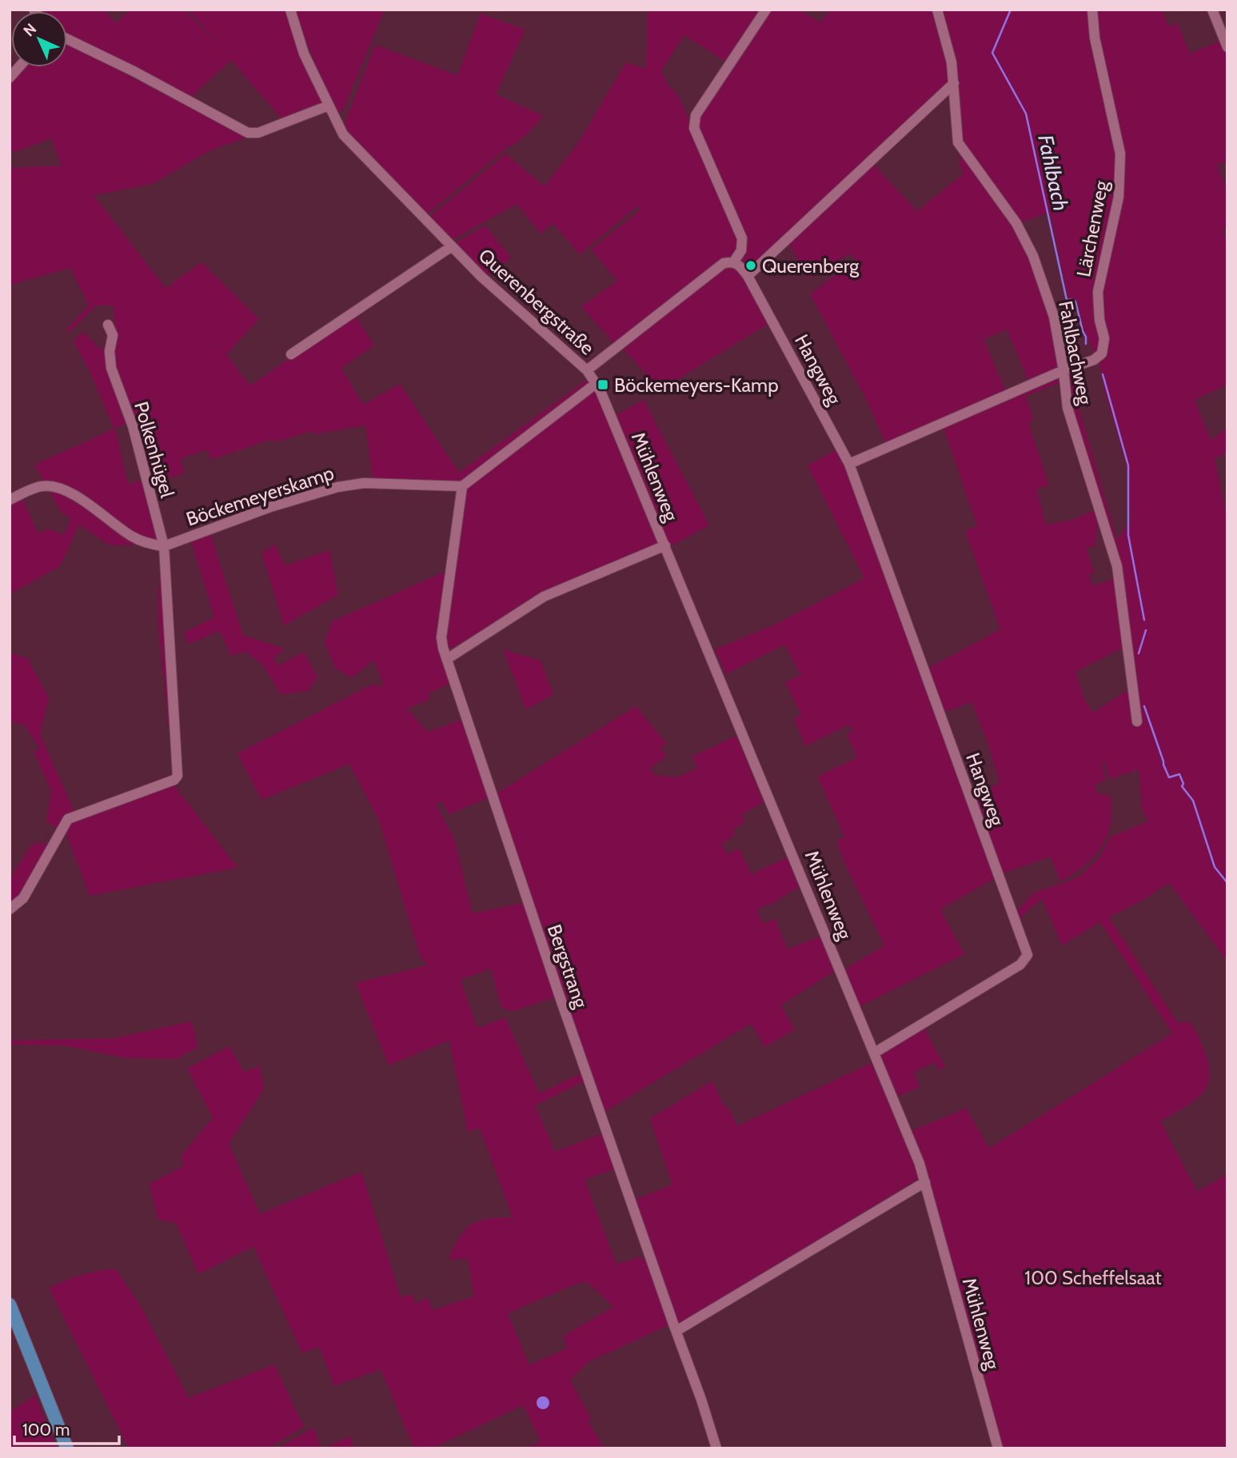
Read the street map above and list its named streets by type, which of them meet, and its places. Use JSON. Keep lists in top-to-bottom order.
{
  "streets": {
    "street": [
      "Lärchenweg",
      "Querenbergstraße",
      "Fahlbachweg",
      "Hangweg",
      "Polkenhügel",
      "Mühlenweg",
      "Böckemeyerskamp",
      "Bergstrang"
    ]
  },
  "crossings": [
    ["Lärchenweg", "Fahlbachweg"],
    ["Lärchenweg", "Hangweg"],
    ["Querenbergstraße", "Mühlenweg"],
    ["Hangweg", "Mühlenweg"],
    ["Polkenhügel", "Böckemeyerskamp"],
    ["Böckemeyerskamp", "Bergstrang"]
  ],
  "water": ["Fahlbach"],
  "parks": ["100 Scheffelsaat"],
  "places": {
    "other": ["Querenberg"],
    "transit": ["Böckemeyers-Kamp"]
  },
  "scale_bar": "100 m",
  "north": "top left"
}
